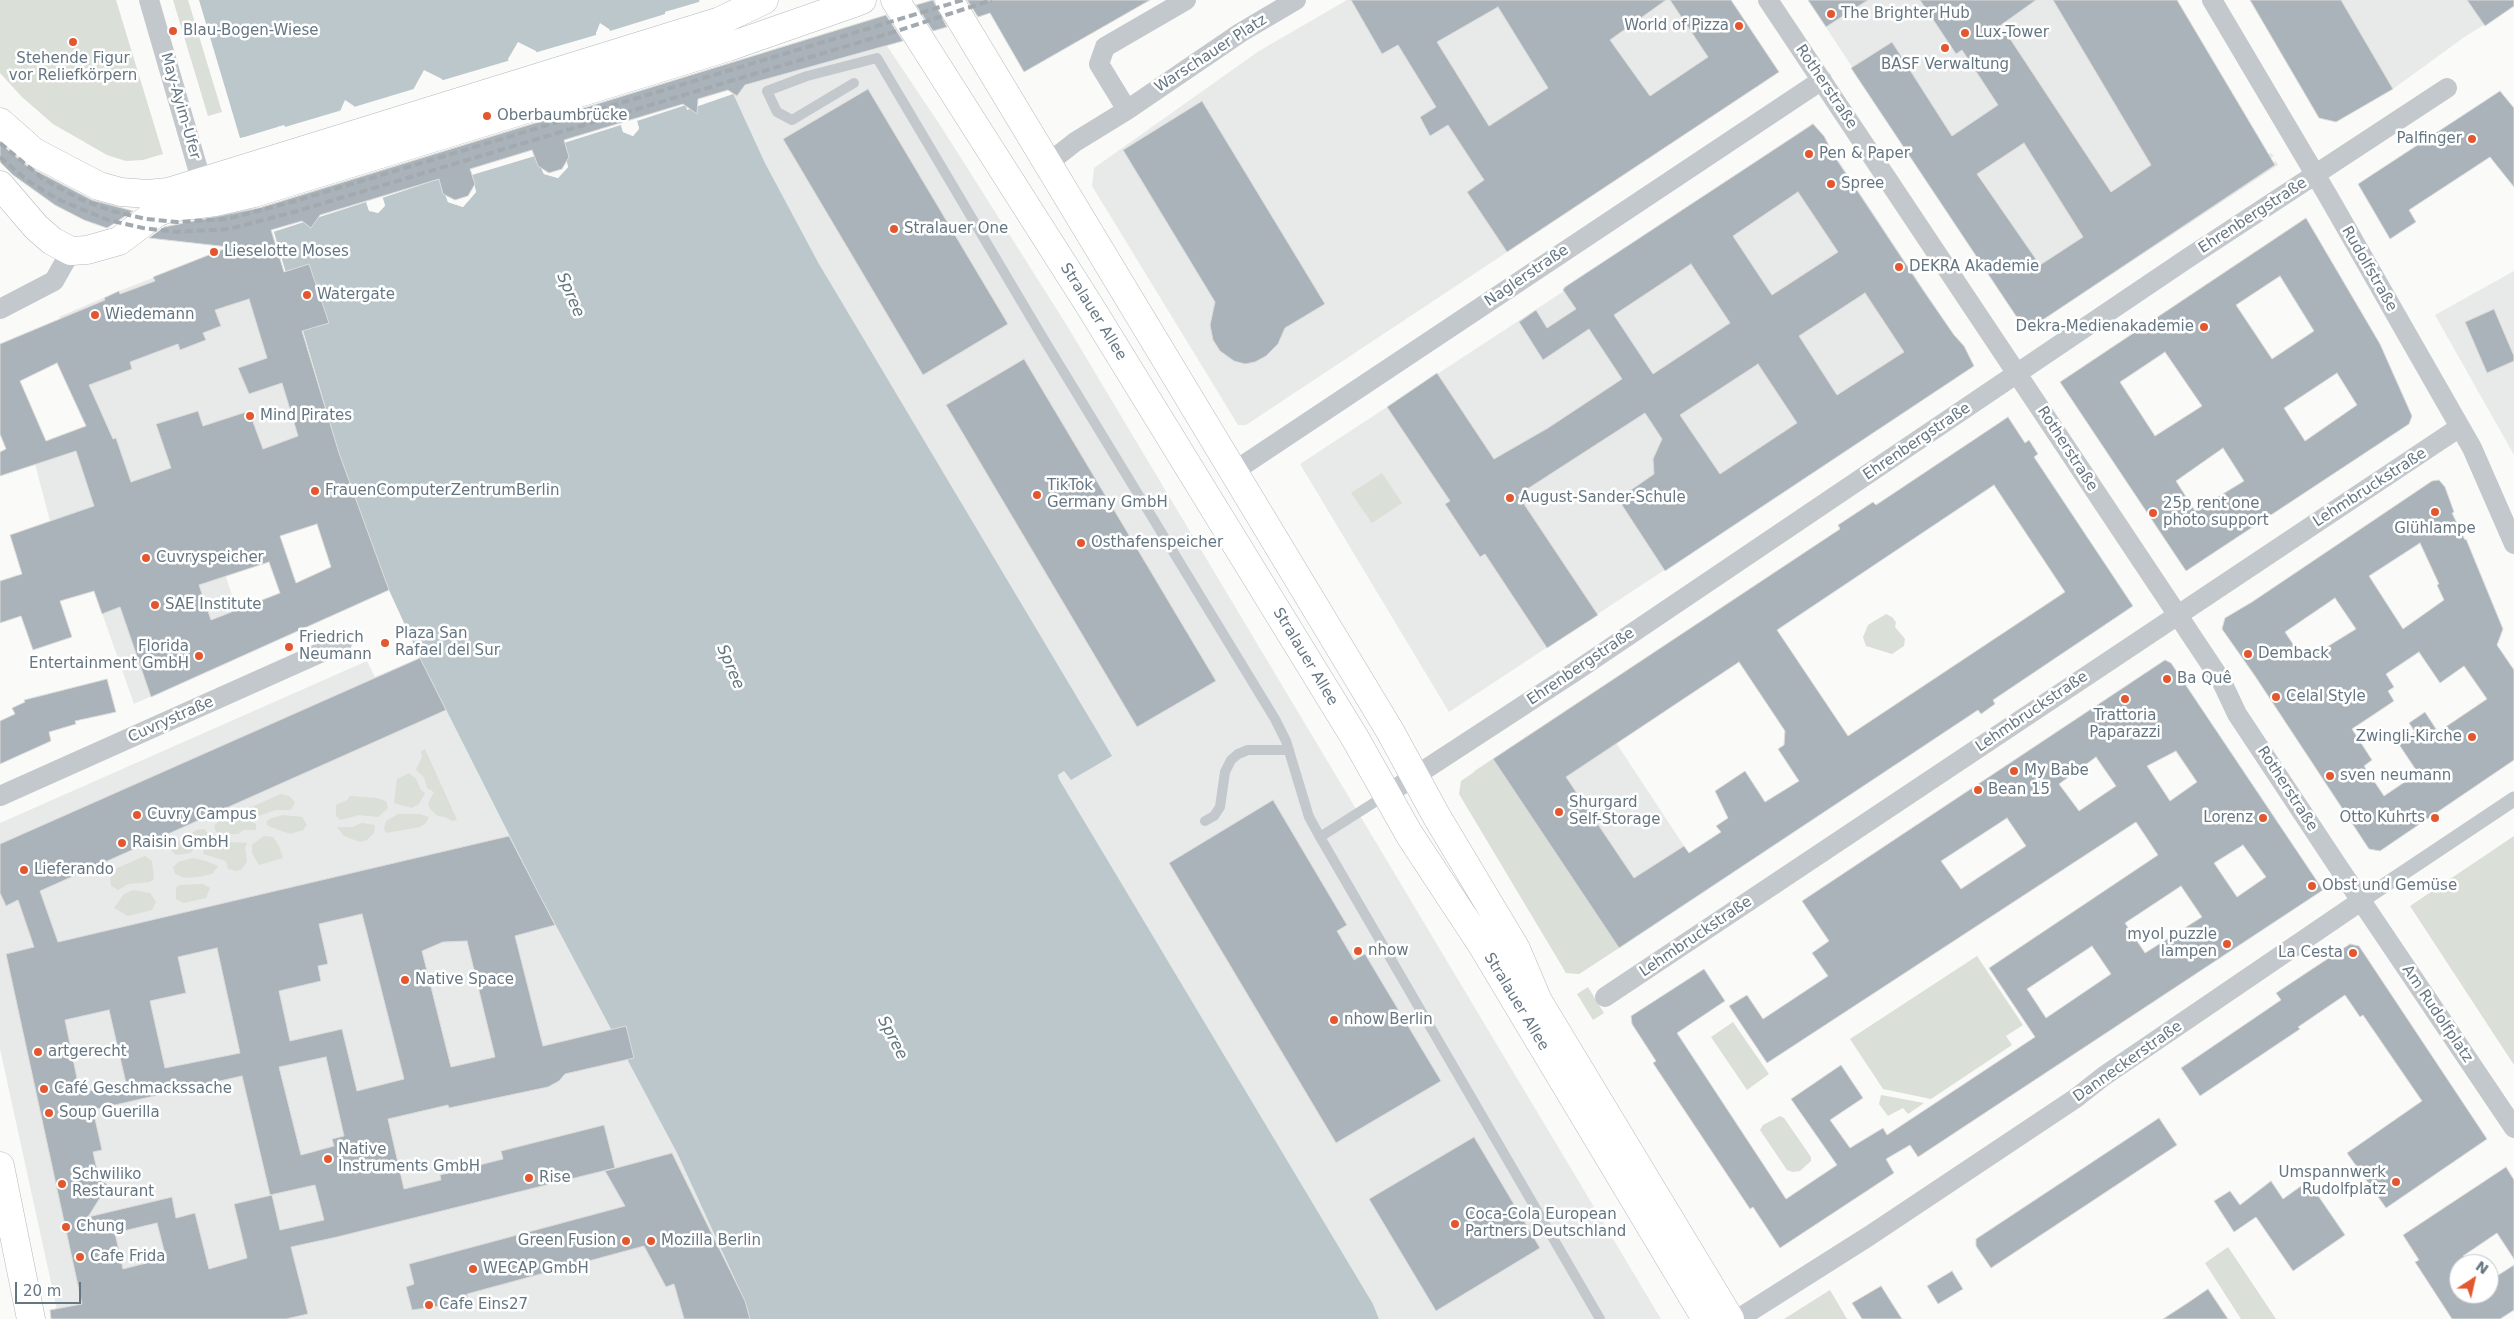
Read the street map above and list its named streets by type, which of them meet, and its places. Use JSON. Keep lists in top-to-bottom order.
{
  "streets": {
    "main road": ["Stralauer Allee"],
    "street": [
      "Warschauer Platz",
      "Rotherstraße",
      "May-Ayim-Ufer",
      "Ehrenbergstraße",
      "Rudolfstraße",
      "Naglerstraße",
      "Lehmbruckstraße",
      "Cuvrystraße",
      "Am Rudolfplatz",
      "Danneckerstraße"
    ]
  },
  "crossings": [
    ["Warschauer Platz", "Stralauer Allee"],
    ["Rotherstraße", "Ehrenbergstraße"],
    ["Rotherstraße", "Naglerstraße"],
    ["Rotherstraße", "Lehmbruckstraße"],
    ["Rotherstraße", "Am Rudolfplatz"],
    ["Rotherstraße", "Danneckerstraße"],
    ["Ehrenbergstraße", "Rudolfstraße"],
    ["Ehrenbergstraße", "Stralauer Allee"],
    ["Rudolfstraße", "Lehmbruckstraße"],
    ["Naglerstraße", "Stralauer Allee"],
    ["Am Rudolfplatz", "Danneckerstraße"]
  ],
  "water": ["Spree"],
  "places": [
    "The Brighter Hub",
    "World of Pizza",
    "Blau-Bogen-Wiese",
    "Lux-Tower",
    "Stehende Figur vor Reliefkörpern",
    "BASF Verwaltung",
    "Oberbaumbrücke",
    "Palfinger",
    "Pen & Paper",
    "Spree",
    "Stralauer One",
    "Lieselotte Moses",
    "DEKRA Akademie",
    "Watergate",
    "Wiedemann",
    "Dekra-Medienakademie",
    "Mind Pirates",
    "FrauenComputerZentrumBerlin",
    "TikTok Germany GmbH",
    "August-Sander-Schule",
    "Glühlampe",
    "25p rent one photo support",
    "Osthafenspeicher",
    "Cuvryspeicher",
    "SAE Institute",
    "Plaza San Rafael del Sur",
    "Friedrich Neumann",
    "Demback",
    "Florida Entertainment GmbH",
    "Ba Quê",
    "Celal Style",
    "Trattoria Paparazzi",
    "Zwingli-Kirche",
    "My Babe",
    "sven neumann",
    "Bean 15",
    "Shurgard Self-Storage",
    "Cuvry Campus",
    "Lorenz",
    "Otto Kuhrts",
    "Raisin GmbH",
    "Lieferando",
    "Obst und Gemüse",
    "myol puzzle lampen",
    "nhow",
    "La Cesta",
    "Native Space",
    "nhow Berlin",
    "artgerecht",
    "Café Geschmackssache",
    "Soup Guerilla",
    "Native Instruments GmbH",
    "Rise",
    "Umspannwerk Rudolfplatz",
    "Schwiliko Restaurant",
    "Coca-Cola European Partners Deutschland",
    "Chung",
    "Green Fusion",
    "Mozilla Berlin",
    "Cafe Frida",
    "WECAP GmbH",
    "Cafe Eins27"
  ],
  "scale_bar": "20 m",
  "north": "top right"
}
